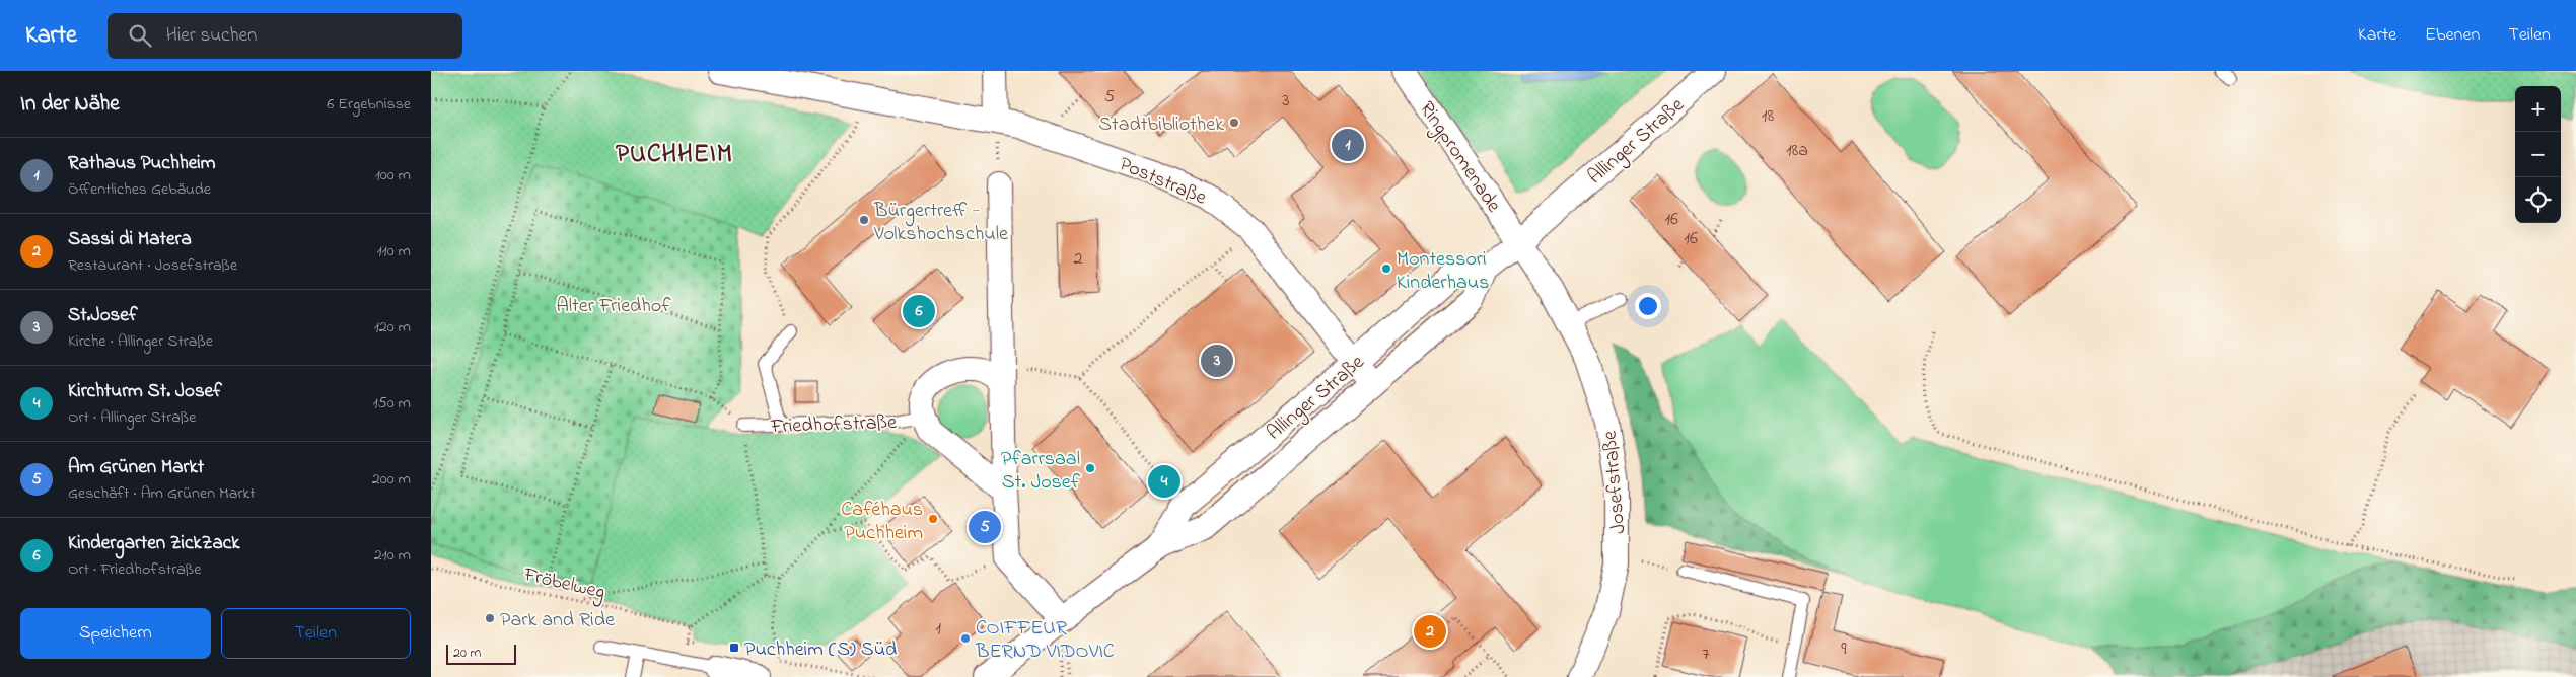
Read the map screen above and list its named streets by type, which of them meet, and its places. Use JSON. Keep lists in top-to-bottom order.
{
  "streets": {
    "street": [
      "Allinger Straße",
      "Ringpromenade",
      "Poststraße",
      "Friedhofstraße",
      "Josefstraße"
    ],
    "path": ["Fröbelweg"]
  },
  "crossings": [
    ["Allinger Straße", "Ringpromenade"],
    ["Allinger Straße", "Poststraße"],
    ["Allinger Straße", "Josefstraße"],
    ["Ringpromenade", "Josefstraße"]
  ],
  "districts": ["PUCHHEIM"],
  "parks": ["Alter Friedhof"],
  "places": {
    "other": [
      "Stadtbibliothek",
      "Bürgertreff - Volkshochschule",
      "Montessori Kinderhaus",
      "Pfarrsaal St. Josef",
      "Caféhaus Puchheim",
      "Park and Ride",
      "COIFFEUR BERND VIDOVIC"
    ],
    "transit": ["Puchheim (S) Süd"]
  },
  "house_numbers": [
    "5",
    "3",
    "18",
    "18a",
    "16",
    "16",
    "2",
    "1",
    "9",
    "7"
  ],
  "scale_bar": "20 m",
  "page": {
    "header": "Karte",
    "search": "Hier suchen",
    "nav": ["Karte", "Ebenen", "Teilen"],
    "heading": ["In der Nähe", "6 Ergebnisse"],
    "map_buttons": ["+", "−"],
    "pins": [
      "1",
      "6",
      "3",
      "4",
      "5",
      "2"
    ],
    "list": [
      {
        "mark": "1",
        "name": "Rathaus Puchheim",
        "note": "Öffentliches Gebäude",
        "value": "100 m"
      },
      {
        "mark": "2",
        "name": "Sassi di Matera",
        "note": "Restaurant · Josefstraße",
        "value": "110 m"
      },
      {
        "mark": "3",
        "name": "St.Josef",
        "note": "Kirche · Allinger Straße",
        "value": "120 m"
      },
      {
        "mark": "4",
        "name": "Kirchturm St. Josef",
        "note": "Ort · Allinger Straße",
        "value": "150 m"
      },
      {
        "mark": "5",
        "name": "Am Grünen Markt",
        "note": "Geschäft · Am Grünen Markt",
        "value": "200 m"
      },
      {
        "mark": "6",
        "name": "Kindergarten ZickZack",
        "note": "Ort · Friedhofstraße",
        "value": "210 m"
      }
    ],
    "buttons": ["Speichern", "Teilen"],
    "scale": "20 m"
  }
}
